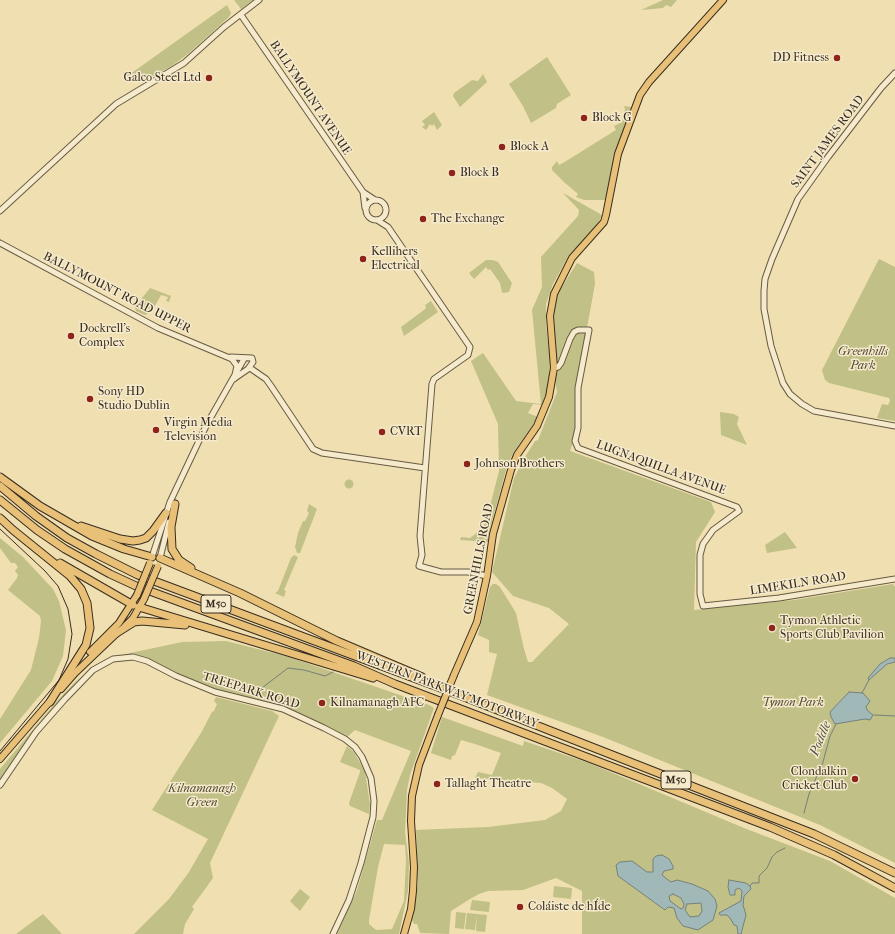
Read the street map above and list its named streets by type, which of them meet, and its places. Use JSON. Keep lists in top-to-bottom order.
{
  "streets": {
    "highway": ["M50", "WESTERN PARKWAY MOTORWAY"],
    "main road": ["GREENHILLS ROAD"],
    "street": [
      "BALLYMOUNT AVENUE",
      "SAINT JAMES ROAD",
      "BALLYMOUNT ROAD UPPER",
      "LUGNAQUILLA AVENUE",
      "LIMEKILN ROAD",
      "TREEPARK ROAD"
    ]
  },
  "crossings": [
    ["LUGNAQUILLA AVENUE", "GREENHILLS ROAD"],
    ["LUGNAQUILLA AVENUE", "LIMEKILN ROAD"],
    ["M50", "WESTERN PARKWAY MOTORWAY"]
  ],
  "water": ["Poddle"],
  "parks": ["Greenhills Park", "Tymon Park", "Kilnamanagh Green"],
  "places": [
    "DD Fitness",
    "Galco Steel Ltd",
    "Block G",
    "Block A",
    "Block B",
    "The Exchange",
    "Kellihers Electrical",
    "Dockrell's Complex",
    "Sony HD Studio Dublin",
    "Virgin Media Television",
    "CVRT",
    "Johnson Brothers",
    "Tymon Athletic Sports Club Pavilion",
    "Kilnamanagh AFC",
    "Clondalkin Cricket Club",
    "Tallaght Theatre",
    "Coláiste de hÍde"
  ]
}
